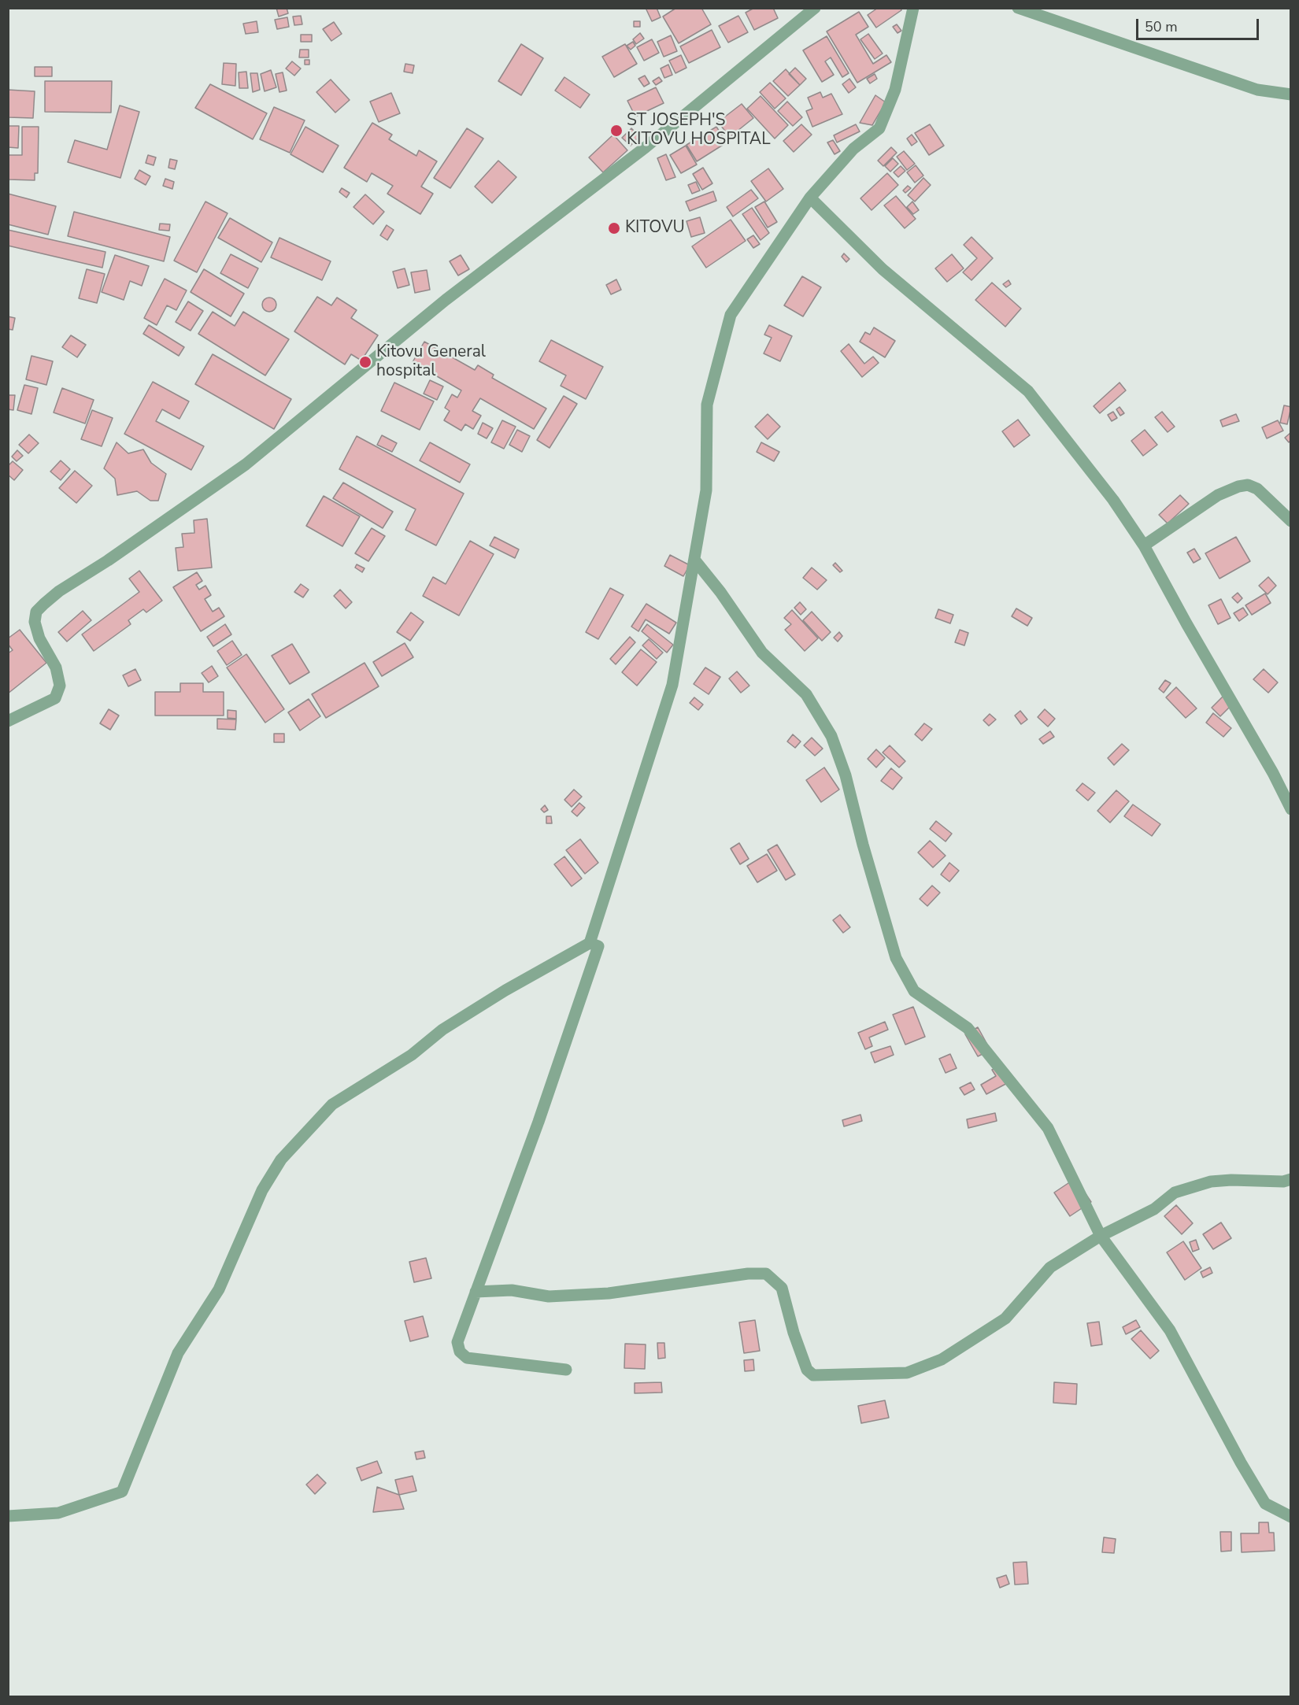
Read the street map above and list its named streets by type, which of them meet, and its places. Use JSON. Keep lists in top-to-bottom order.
{
  "places": ["ST JOSEPH'S KITOVU HOSPITAL", "KITOVU", "Kitovu General hospital"],
  "scale_bar": "50 m"
}
